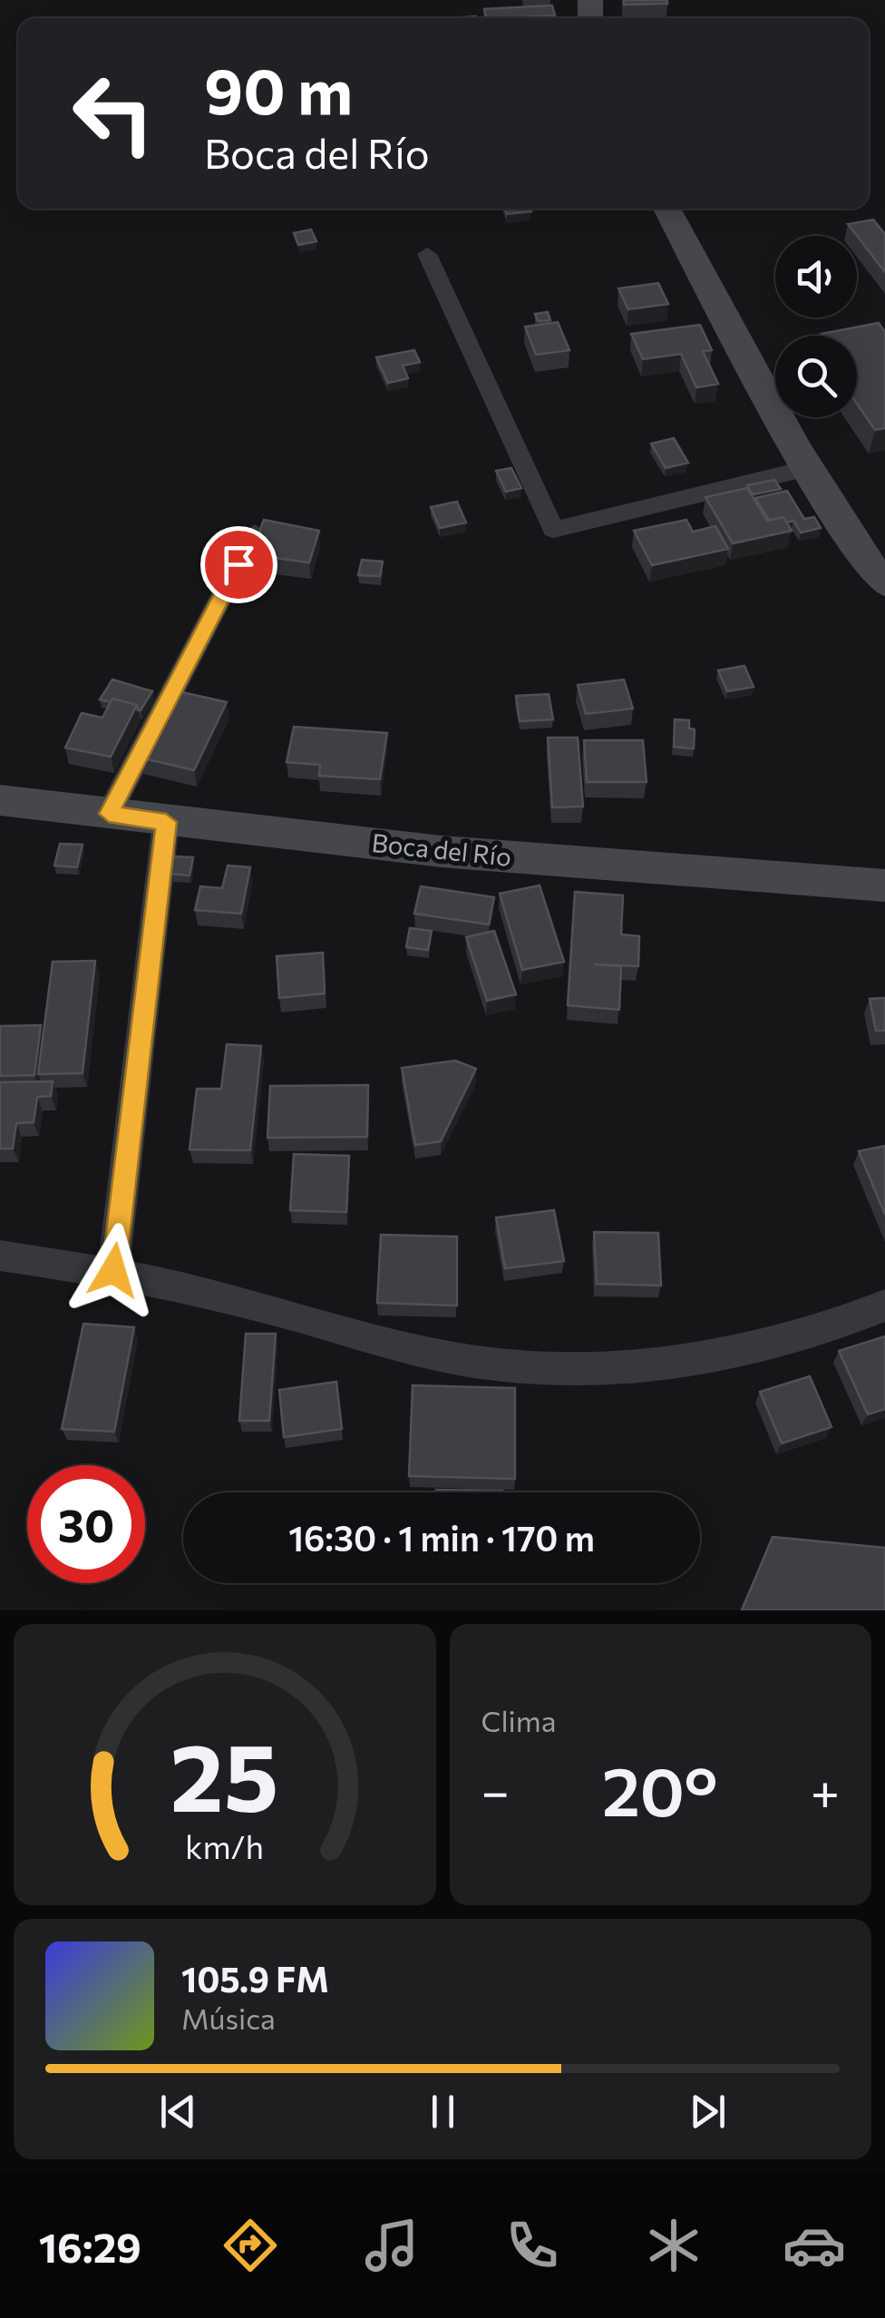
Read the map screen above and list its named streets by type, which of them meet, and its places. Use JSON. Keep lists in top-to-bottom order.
{
  "streets": {
    "main road": ["Boca del Río"]
  },
  "page": {
    "turn": ["90 m", "Boca del Río"],
    "limit": "30",
    "trip": "16:30 · 1 min · 170 m",
    "tile": "Clima",
    "heat": ["−", "20°", "+"],
    "song": ["105.9 FM", "Música"],
    "tabs": "16:29",
    "gauge": ["25", "km/h"]
  }
}
